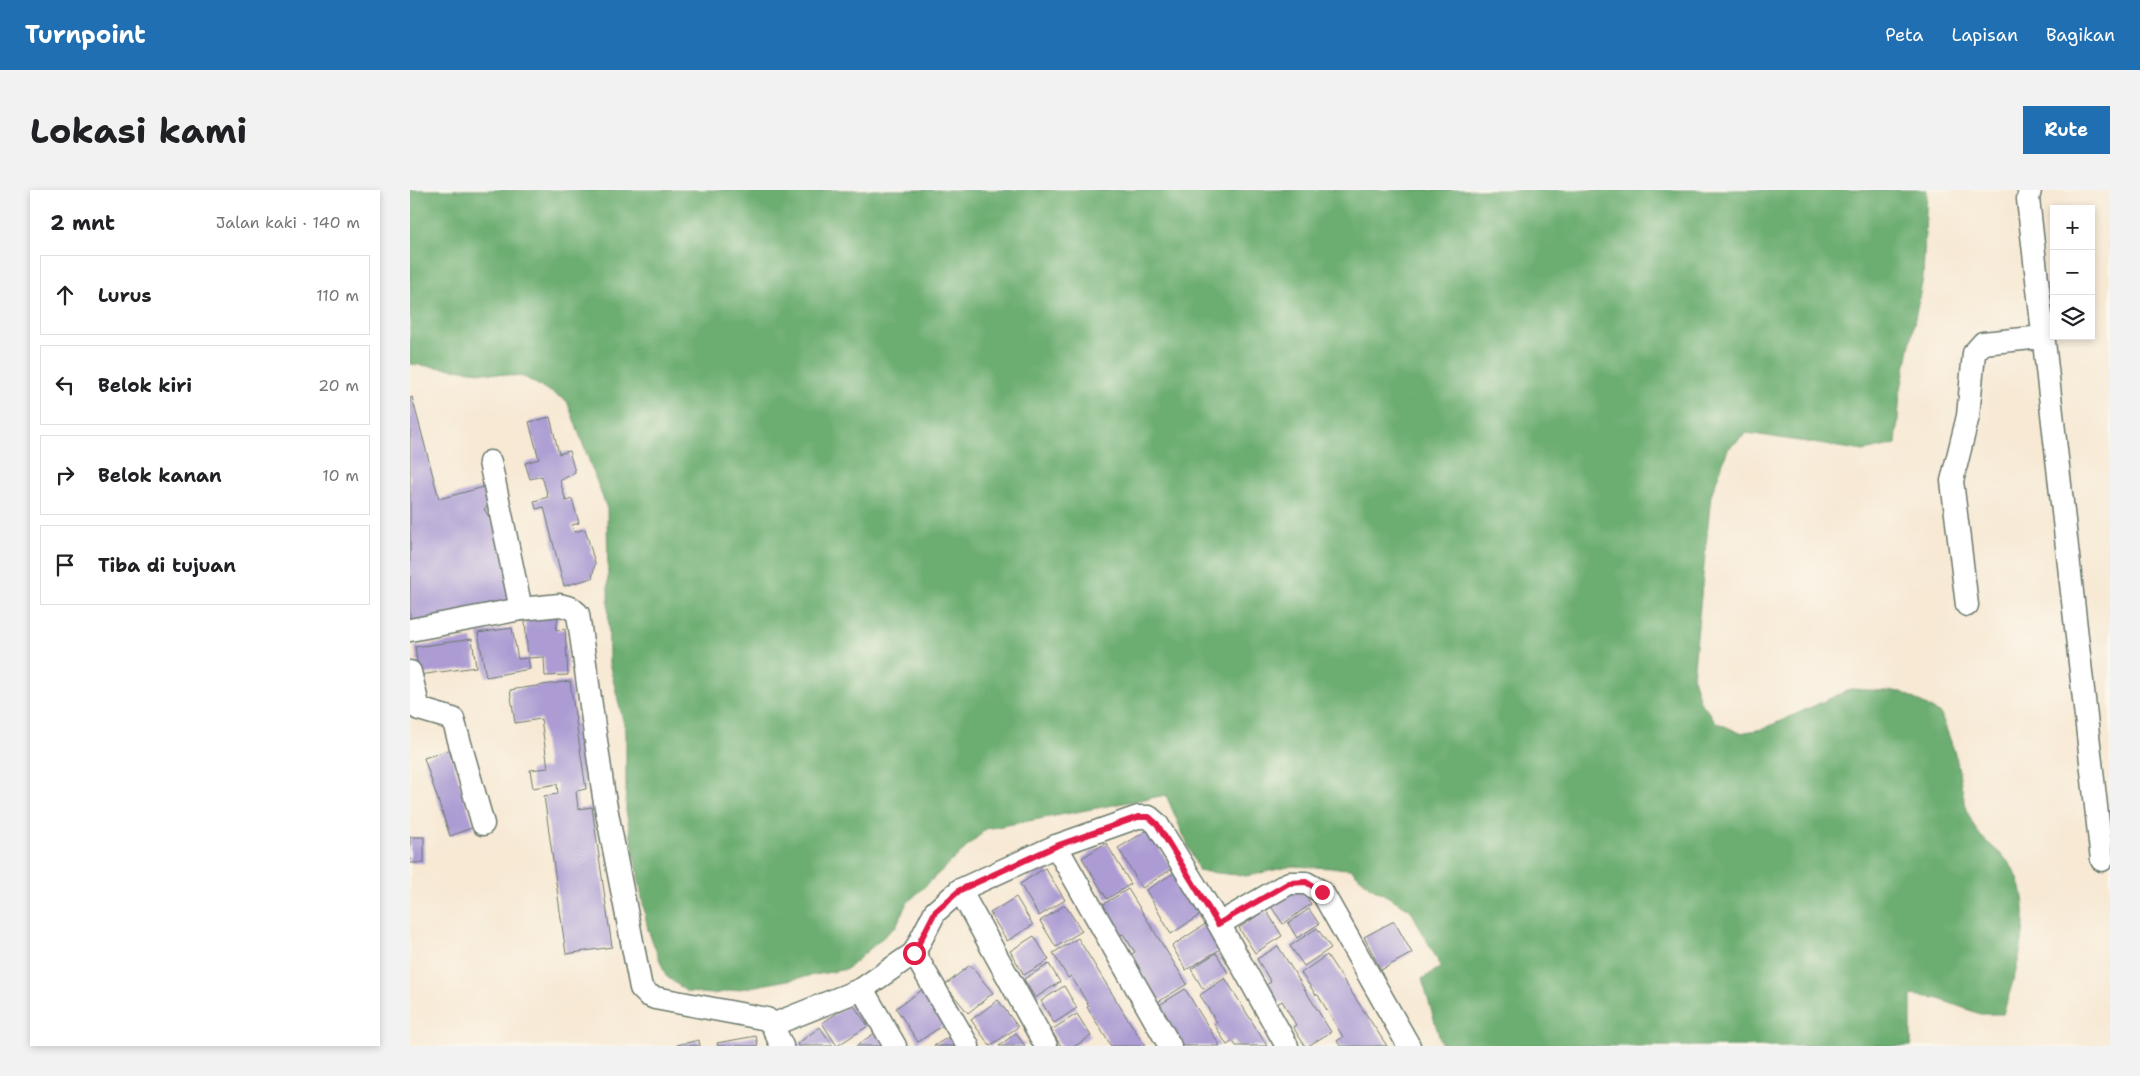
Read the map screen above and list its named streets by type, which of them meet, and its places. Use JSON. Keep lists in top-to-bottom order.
{
  "page": {
    "header": "Turnpoint",
    "nav": ["Peta", "Lapisan", "Bagikan"],
    "buttons": "Rute",
    "title": "Lokasi kami",
    "heading": ["2 mnt", "Jalan kaki · 140 m"],
    "map_buttons": ["+", "−"],
    "list": [
      ["Lurus", "110 m"],
      ["Belok kiri", "20 m"],
      ["Belok kanan", "10 m"],
      "Tiba di tujuan"
    ]
  }
}
